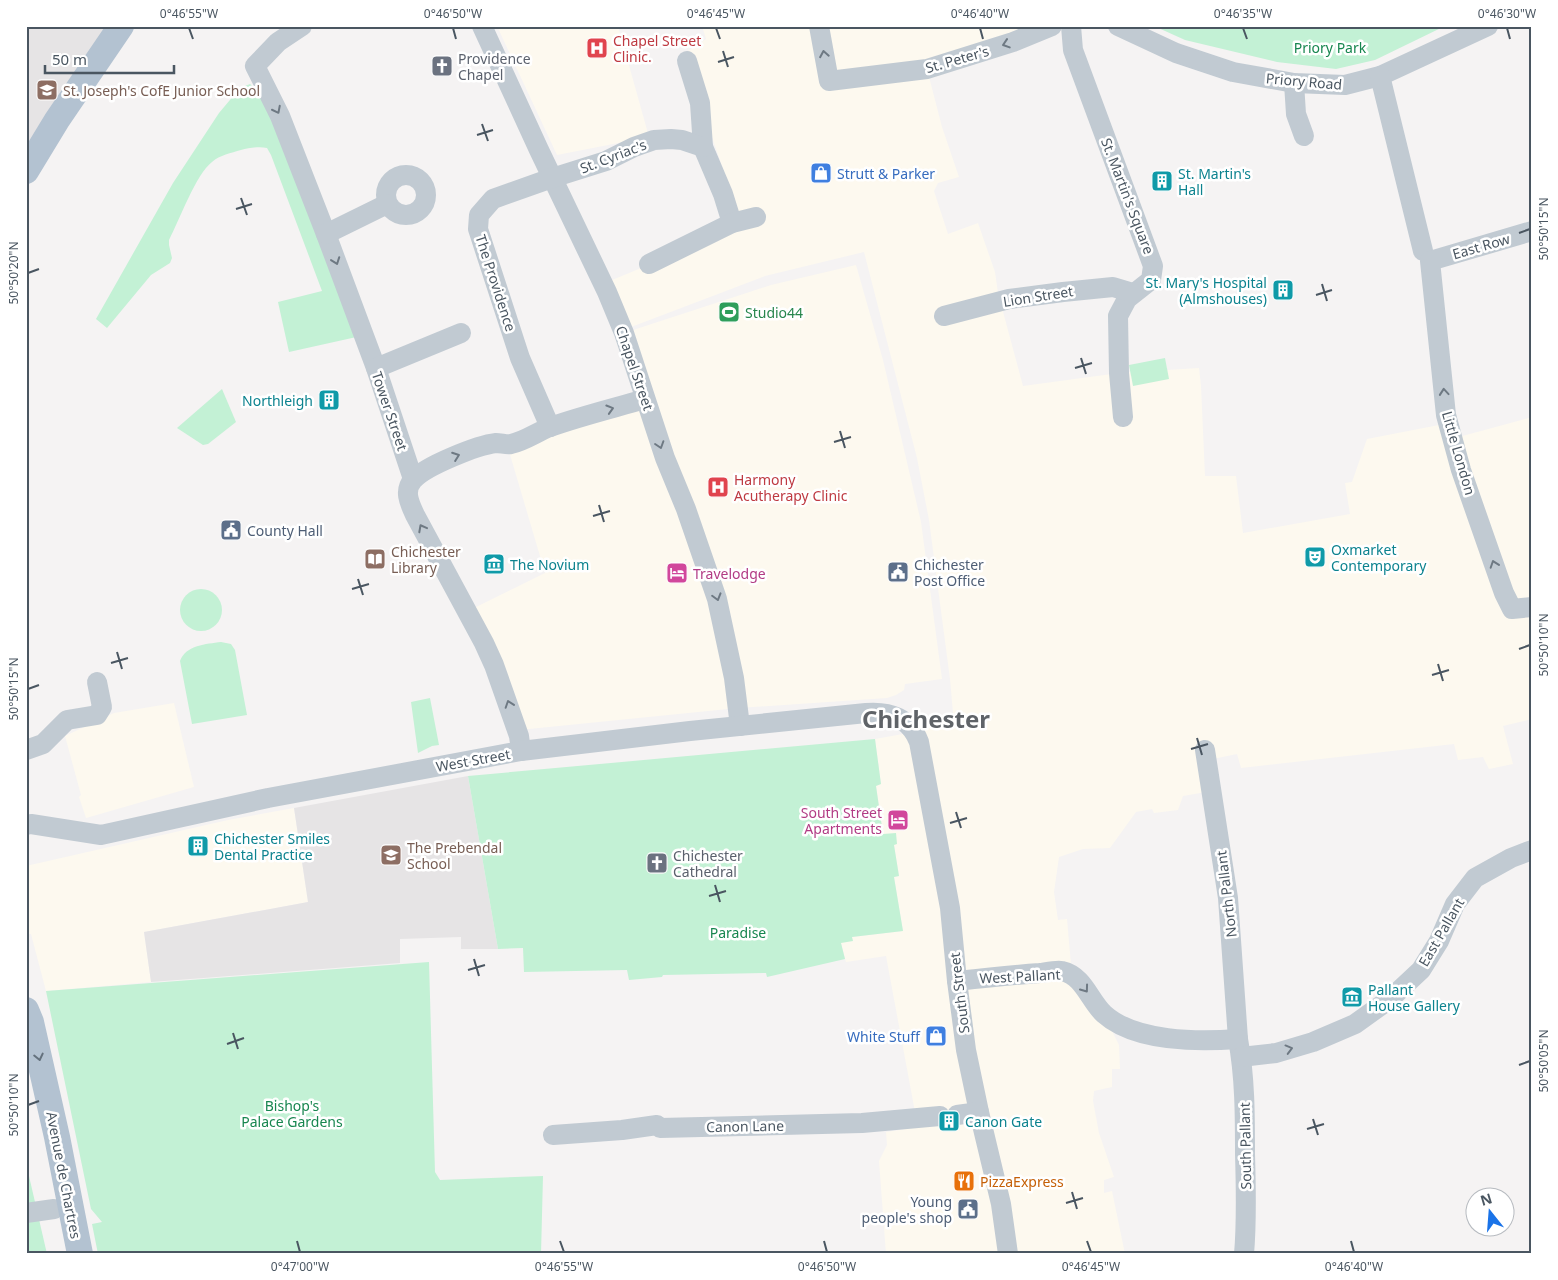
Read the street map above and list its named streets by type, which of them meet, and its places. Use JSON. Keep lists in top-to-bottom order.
{
  "streets": {
    "main road": ["Avenue de Chartres"],
    "street": [
      "St. Peter's",
      "Priory Road",
      "St. Cyriac's",
      "St. Martin's Square",
      "East Row",
      "The Providence",
      "Lion Street",
      "Chapel Street",
      "Tower Street",
      "Little London",
      "West Street",
      "North Pallant",
      "East Pallant",
      "West Pallant",
      "South Street",
      "Canon Lane",
      "South Pallant"
    ]
  },
  "crossings": [
    ["Priory Road", "Little London"],
    ["St. Cyriac's", "The Providence"],
    ["St. Cyriac's", "Chapel Street"],
    ["St. Martin's Square", "Lion Street"],
    ["East Row", "Little London"],
    ["The Providence", "Chapel Street"],
    ["Chapel Street", "West Street"],
    ["Tower Street", "West Street"],
    ["West Street", "South Street"],
    ["North Pallant", "East Pallant"],
    ["North Pallant", "West Pallant"],
    ["North Pallant", "South Pallant"],
    ["East Pallant", "West Pallant"],
    ["East Pallant", "South Pallant"],
    ["West Pallant", "South Street"],
    ["West Pallant", "South Pallant"],
    ["South Street", "Canon Lane"]
  ],
  "one_way": [
    "St. Peter's",
    "Chapel Street",
    "Little London",
    "East Pallant",
    "West Pallant"
  ],
  "districts": ["Chichester"],
  "parks": ["Priory Park", "Paradise", "Bishop's Palace Gardens"],
  "places": {
    "hospital": ["Chapel Street Clinic.", "Harmony Acutherapy Clinic"],
    "church": ["Providence Chapel", "Chichester Cathedral"],
    "school or university": ["St. Joseph's CofE Junior School", "The Prebendal School"],
    "shop": ["Strutt & Parker", "White Stuff"],
    "building": [
      "St. Martin's Hall",
      "St. Mary's Hospital (Almshouses)",
      "Northleigh",
      "Chichester Smiles Dental Practice",
      "Canon Gate"
    ],
    "sports": ["Studio44"],
    "public building": ["County Hall", "Chichester Post Office", "Young people's shop"],
    "theatre": ["Oxmarket Contemporary"],
    "library": ["Chichester Library"],
    "museum": ["The Novium", "Pallant House Gallery"],
    "hotel": ["Travelodge", "South Street Apartments"],
    "restaurant": ["PizzaExpress"]
  },
  "scale_bar": "50 m",
  "north": "top",
  "coordinates": [
    "0°46'55\"W",
    "0°46'50\"W",
    "0°46'45\"W",
    "0°46'40\"W",
    "0°46'35\"W",
    "0°46'30\"W",
    "50°50'15\"N",
    "50°50'20\"N",
    "50°50'10\"N",
    "50°50'05\"N",
    "0°47'00\"W"
  ]
}
